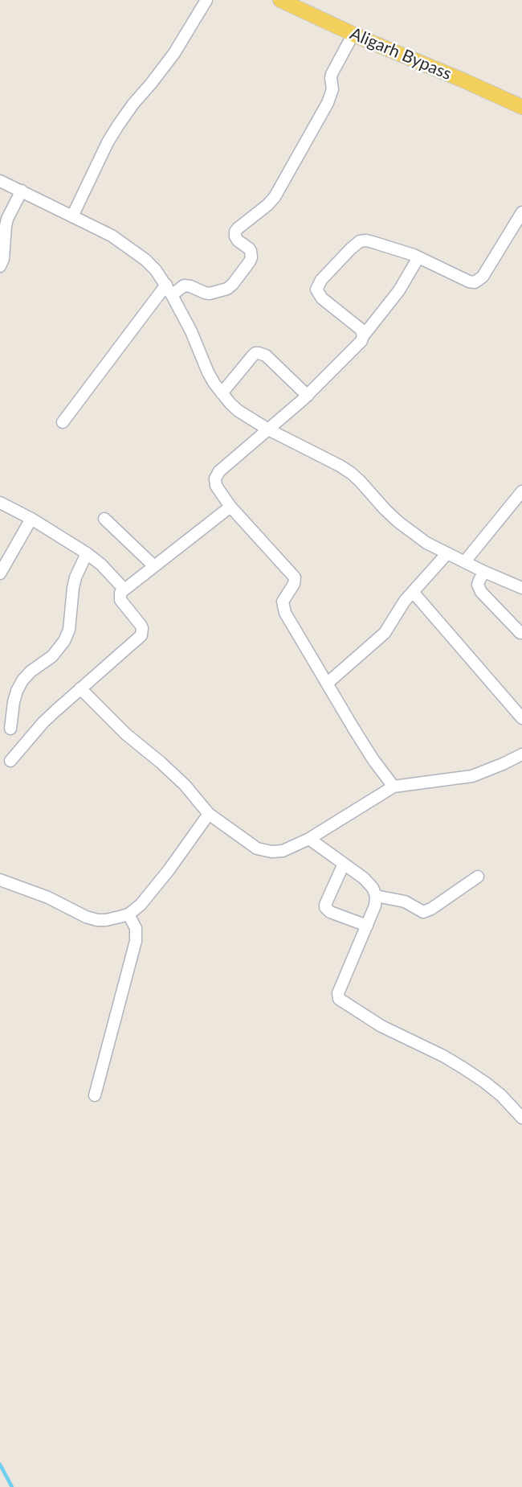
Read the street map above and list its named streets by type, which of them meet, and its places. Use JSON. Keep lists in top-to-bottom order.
{
  "streets": {
    "main road": ["Aligarh Bypass"]
  }
}
